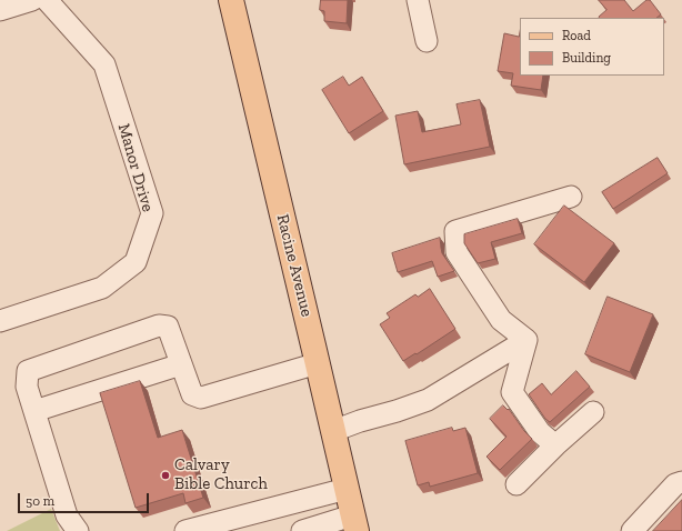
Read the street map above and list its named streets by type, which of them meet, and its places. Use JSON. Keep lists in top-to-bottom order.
{
  "streets": {
    "main road": ["Racine Avenue"],
    "street": ["Manor Drive"]
  },
  "places": ["Calvary Bible Church"],
  "legend": ["Road", "Building"],
  "scale_bar": "50 m"
}
